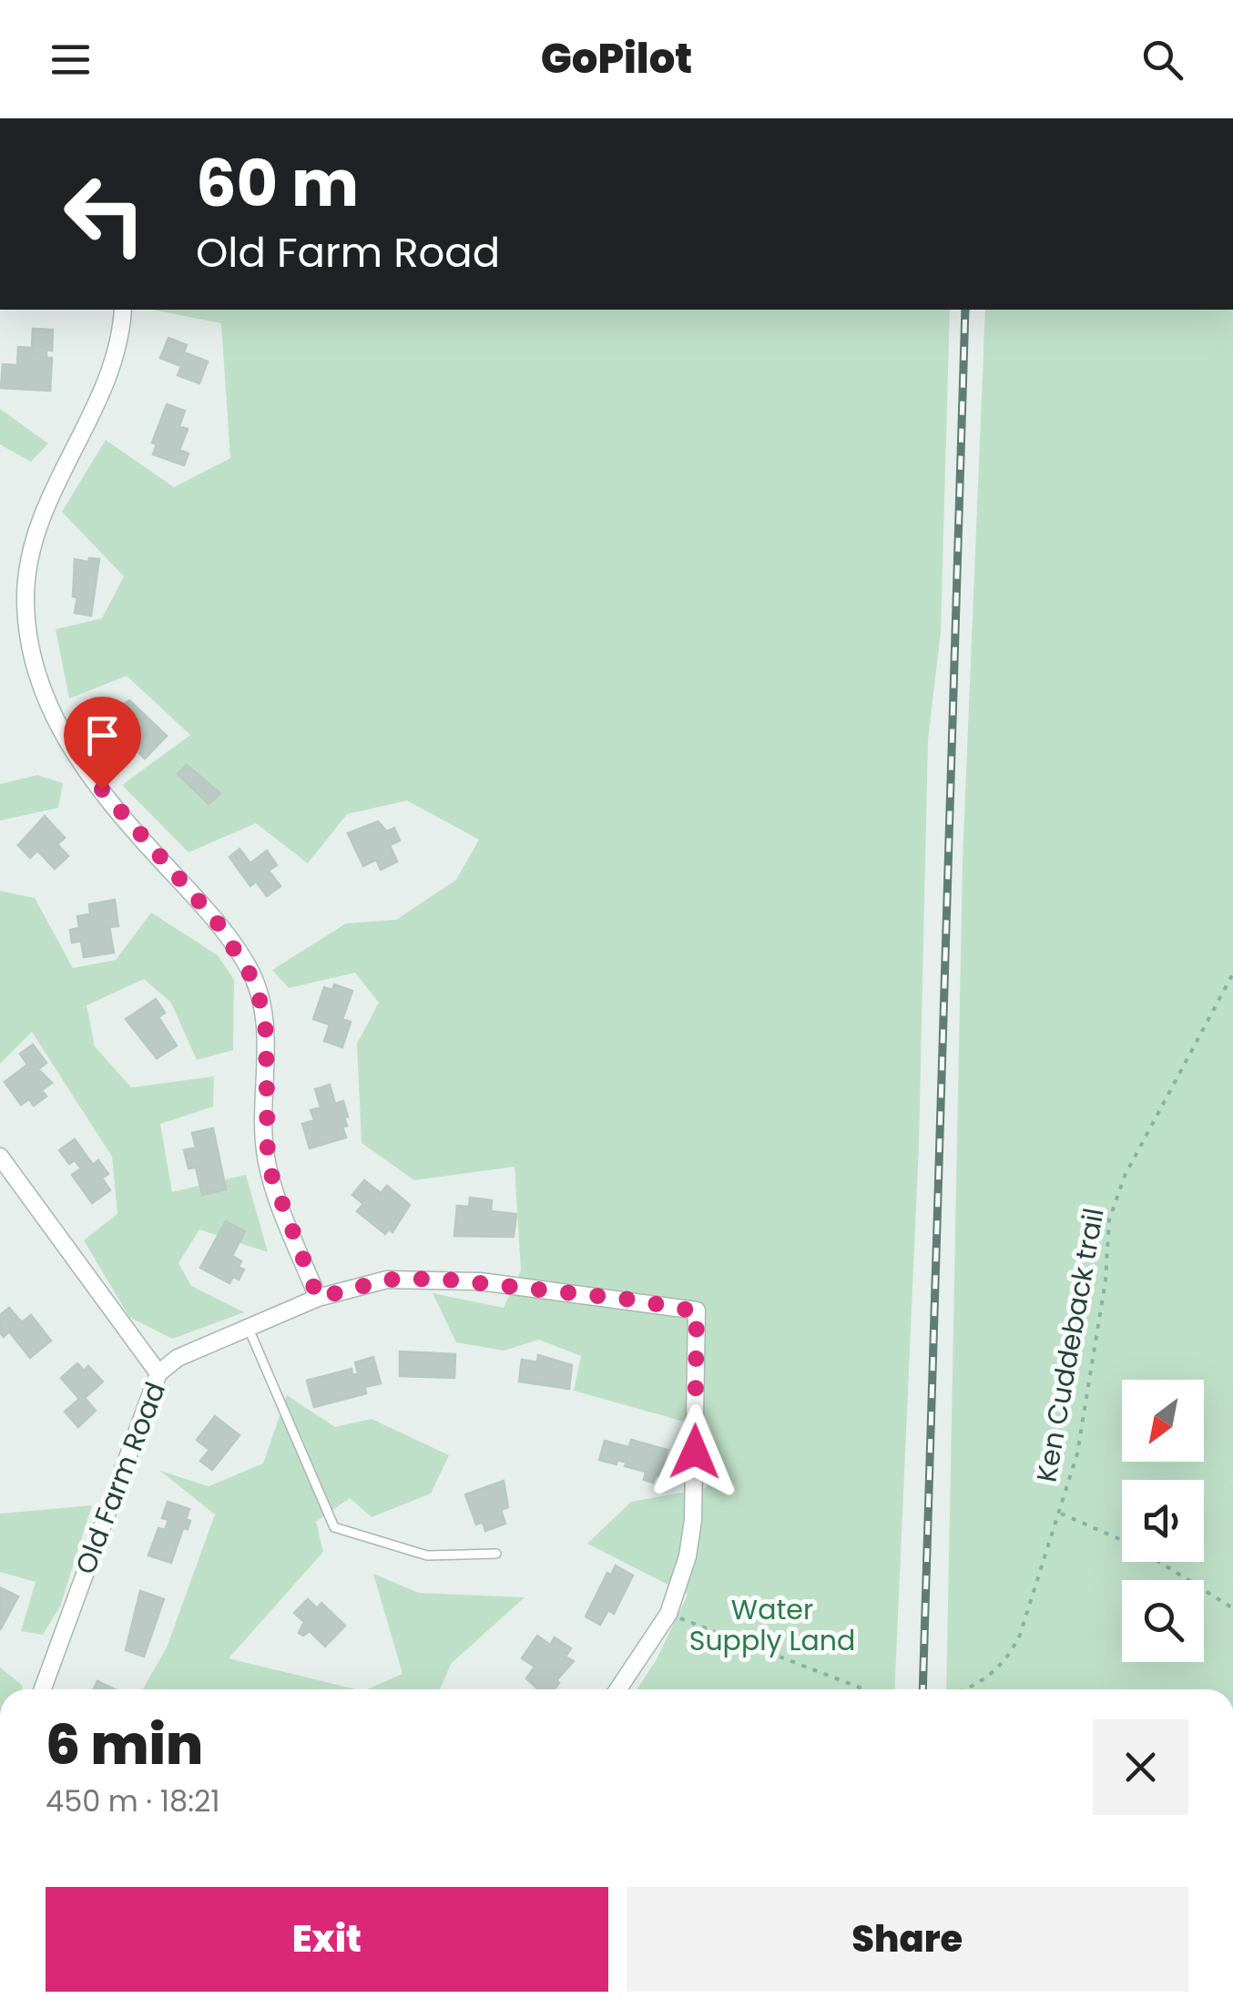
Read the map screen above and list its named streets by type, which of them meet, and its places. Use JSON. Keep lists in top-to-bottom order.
{
  "streets": {
    "street": ["Old Farm Road"],
    "path": ["Ken Cuddeback trail"]
  },
  "parks": ["Water Supply Land"],
  "north": "bottom left",
  "page": {
    "header": "GoPilot",
    "turn": ["60 m", "Old Farm Road"],
    "heading": ["6 min", "450 m · 18:21"],
    "buttons": ["Exit", "Share"]
  }
}
